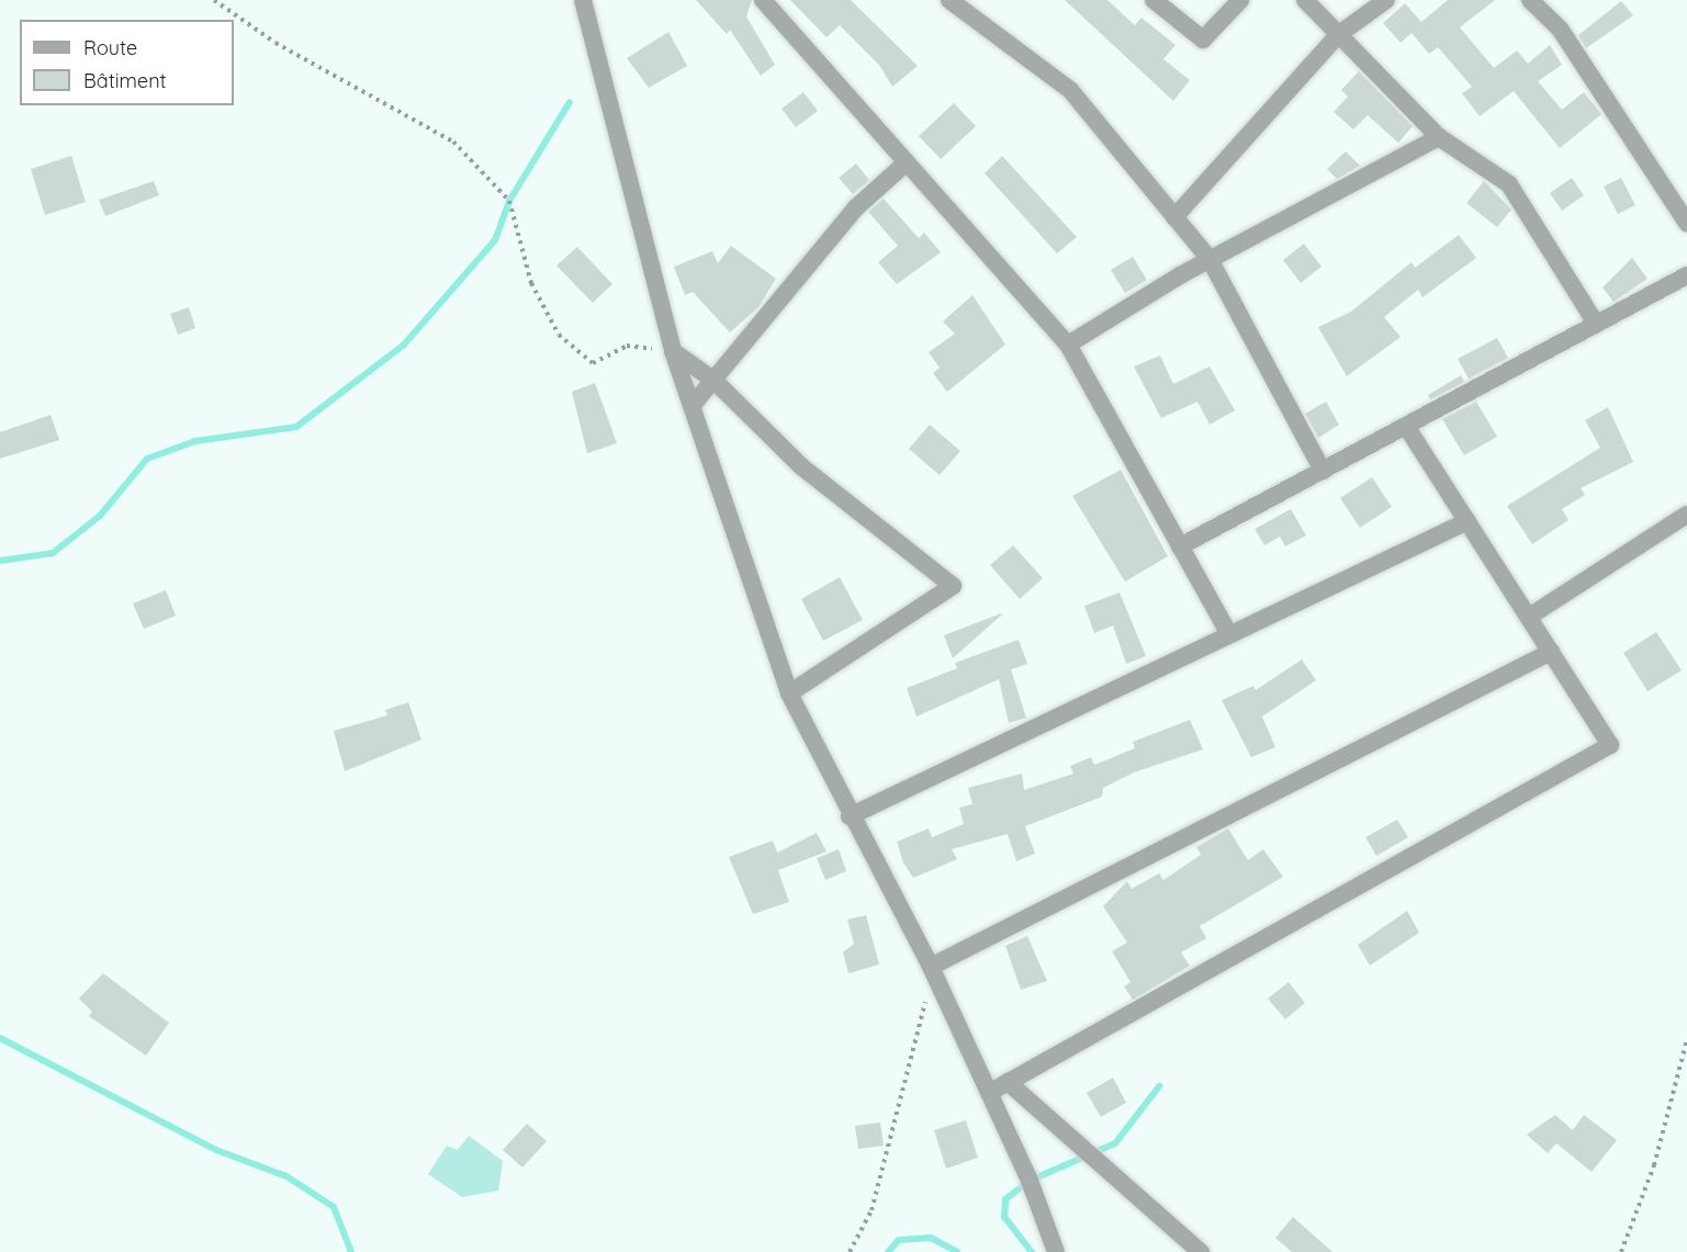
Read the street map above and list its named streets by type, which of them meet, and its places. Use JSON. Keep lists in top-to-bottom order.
{
  "legend": ["Route", "Bâtiment"]
}
